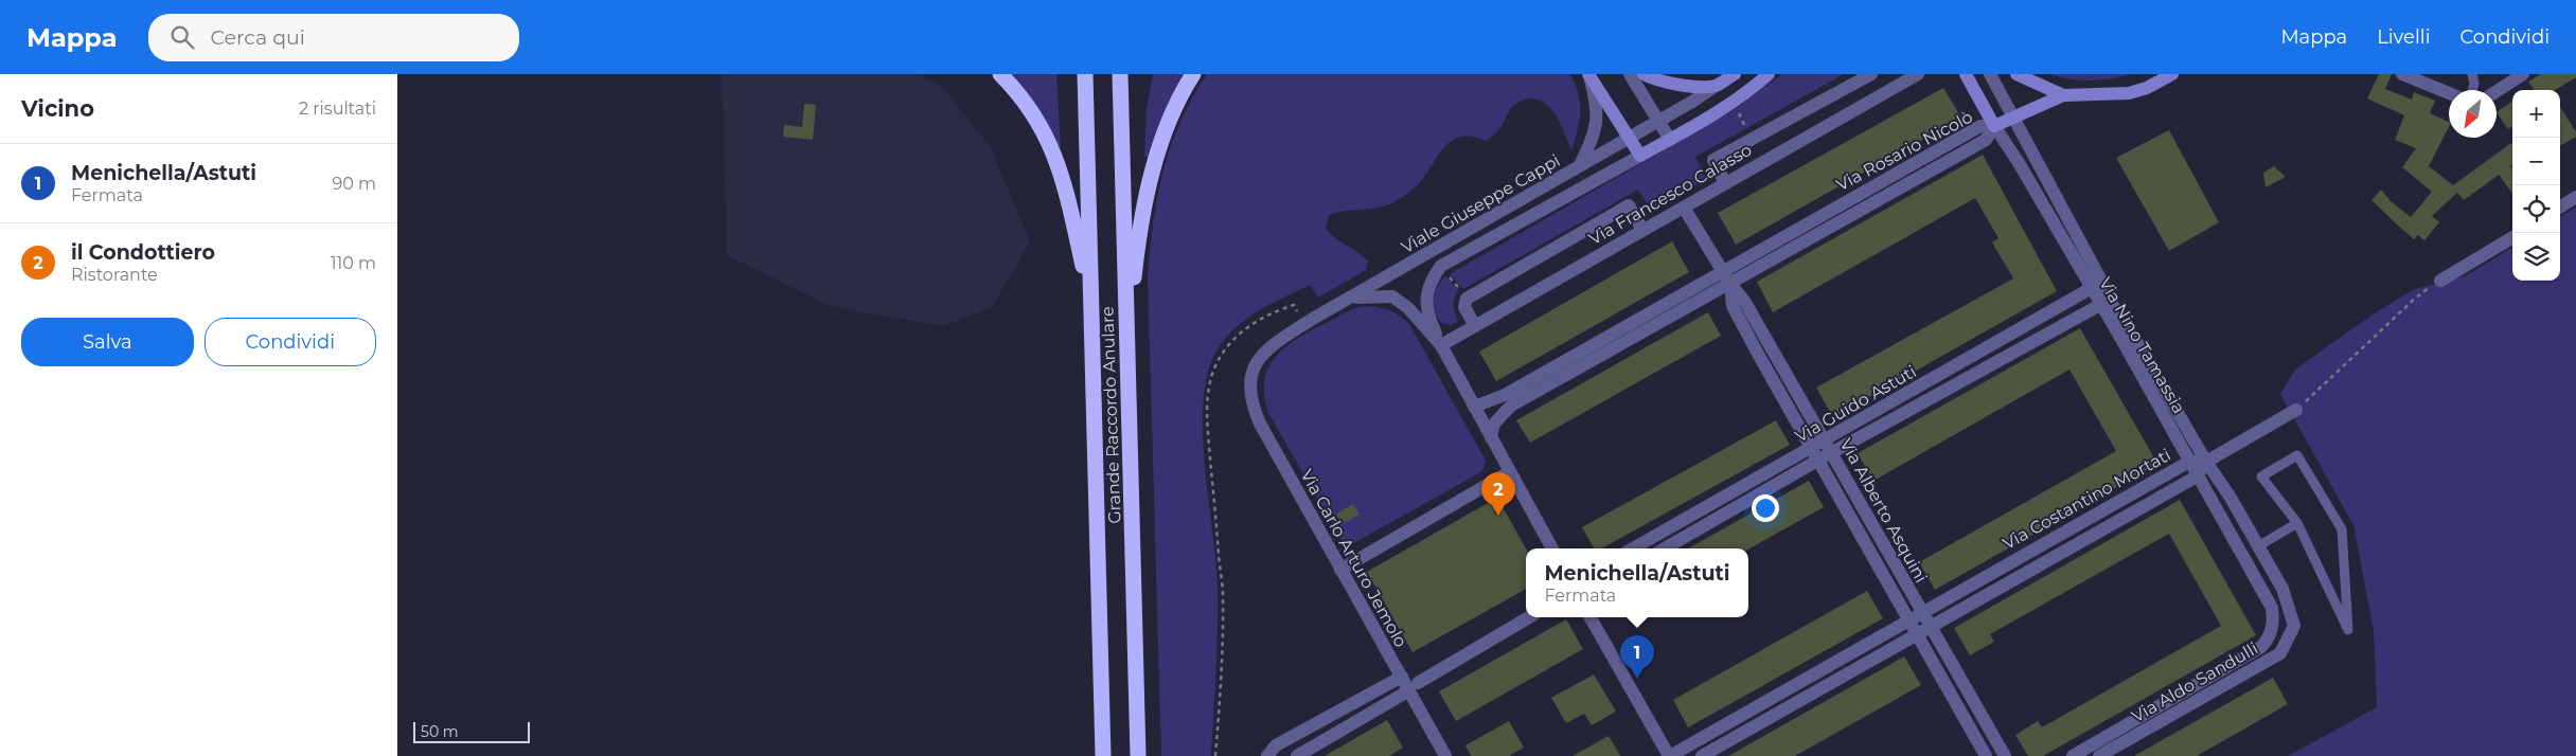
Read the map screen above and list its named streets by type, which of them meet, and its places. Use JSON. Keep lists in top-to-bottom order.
{
  "streets": {
    "highway": ["Grande Raccordo Anulare"],
    "street": [
      "Via Rosario Nicolò",
      "Via Francesco Calasso",
      "Viale Giuseppe Cappi",
      "Via Nino Tamassia",
      "Via Guido Astuti",
      "Via Costantino Mortati",
      "Via Alberto Asquini",
      "Via Carlo Arturo Jemolo",
      "Via Aldo Sandulli"
    ]
  },
  "crossings": [
    ["Via Rosario Nicolò", "Via Nino Tamassia"],
    ["Via Rosario Nicolò", "Via Alberto Asquini"],
    ["Via Francesco Calasso", "Viale Giuseppe Cappi"],
    ["Via Francesco Calasso", "Via Alberto Asquini"],
    ["Viale Giuseppe Cappi", "Via Carlo Arturo Jemolo"],
    ["Via Nino Tamassia", "Via Guido Astuti"],
    ["Via Nino Tamassia", "Via Costantino Mortati"],
    ["Via Nino Tamassia", "Via Aldo Sandulli"],
    ["Via Guido Astuti", "Via Alberto Asquini"],
    ["Via Costantino Mortati", "Via Alberto Asquini"]
  ],
  "scale_bar": "50 m",
  "north": "bottom left",
  "page": {
    "header": "Mappa",
    "search": "Cerca qui",
    "nav": ["Mappa", "Livelli", "Condividi"],
    "heading": ["Vicino", "2 risultati"],
    "map_buttons": ["+", "−"],
    "list": [
      {
        "mark": "1",
        "name": "Menichella/Astuti",
        "note": "Fermata",
        "value": "90 m"
      },
      {
        "mark": "2",
        "name": "il Condottiero",
        "note": "Ristorante",
        "value": "110 m"
      }
    ],
    "buttons": ["Salva", "Condividi"],
    "pins": ["2", "1"],
    "popup": ["Menichella/Astuti", "Fermata"],
    "scale": "50 m"
  }
}
